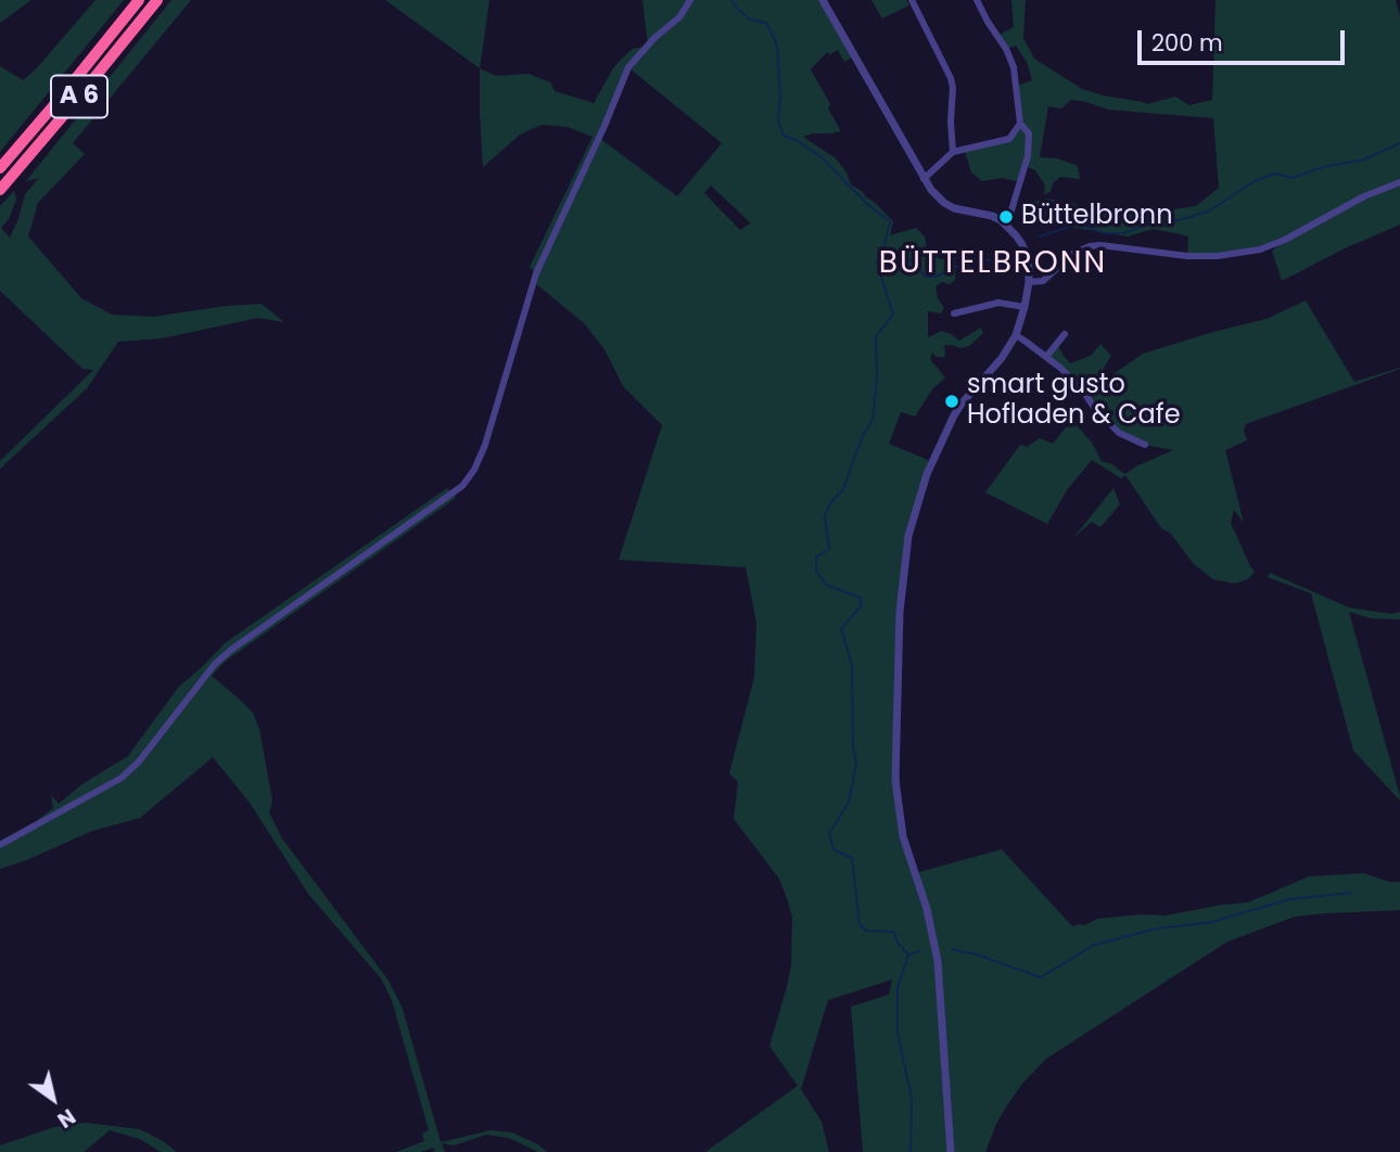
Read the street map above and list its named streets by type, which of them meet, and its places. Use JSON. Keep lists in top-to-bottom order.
{
  "streets": {
    "highway": ["A 6"]
  },
  "districts": ["BÜTTELBRONN"],
  "places": ["Büttelbronn", "smart gusto Hofladen & Cafe"],
  "scale_bar": "200 m",
  "north": "bottom right"
}
